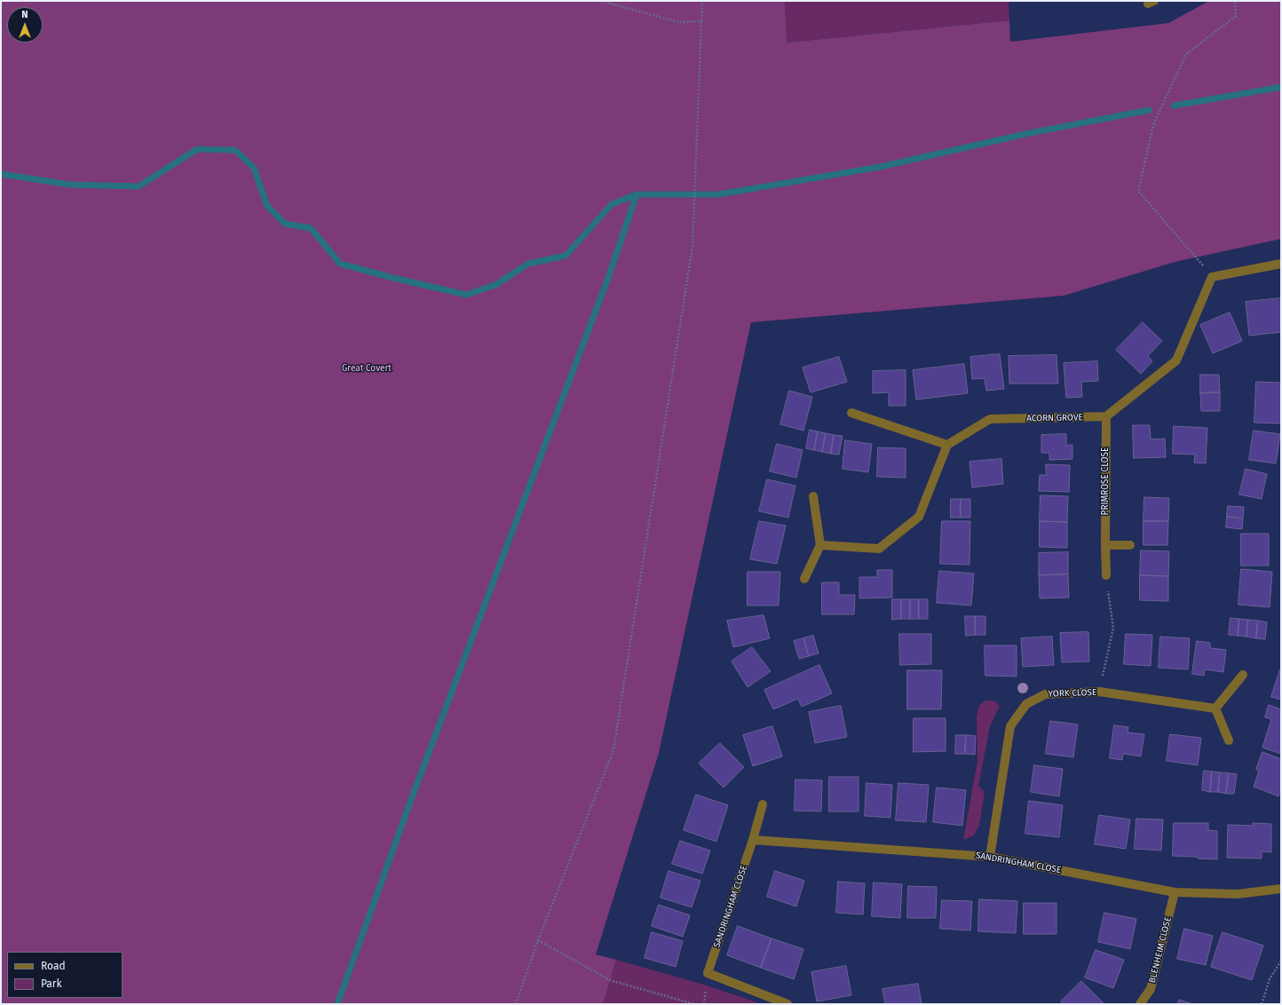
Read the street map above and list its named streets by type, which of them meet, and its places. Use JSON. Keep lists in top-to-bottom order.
{
  "streets": {
    "street": [
      "ACORN GROVE",
      "PRIMROSE CLOSE",
      "YORK CLOSE",
      "SANDRINGHAM CLOSE",
      "BLENHEIM CLOSE"
    ]
  },
  "crossings": [
    ["ACORN GROVE", "PRIMROSE CLOSE"],
    ["YORK CLOSE", "SANDRINGHAM CLOSE"],
    ["SANDRINGHAM CLOSE", "BLENHEIM CLOSE"]
  ],
  "parks": ["Great Covert"],
  "legend": ["Road", "Park"],
  "north": "top"
}
